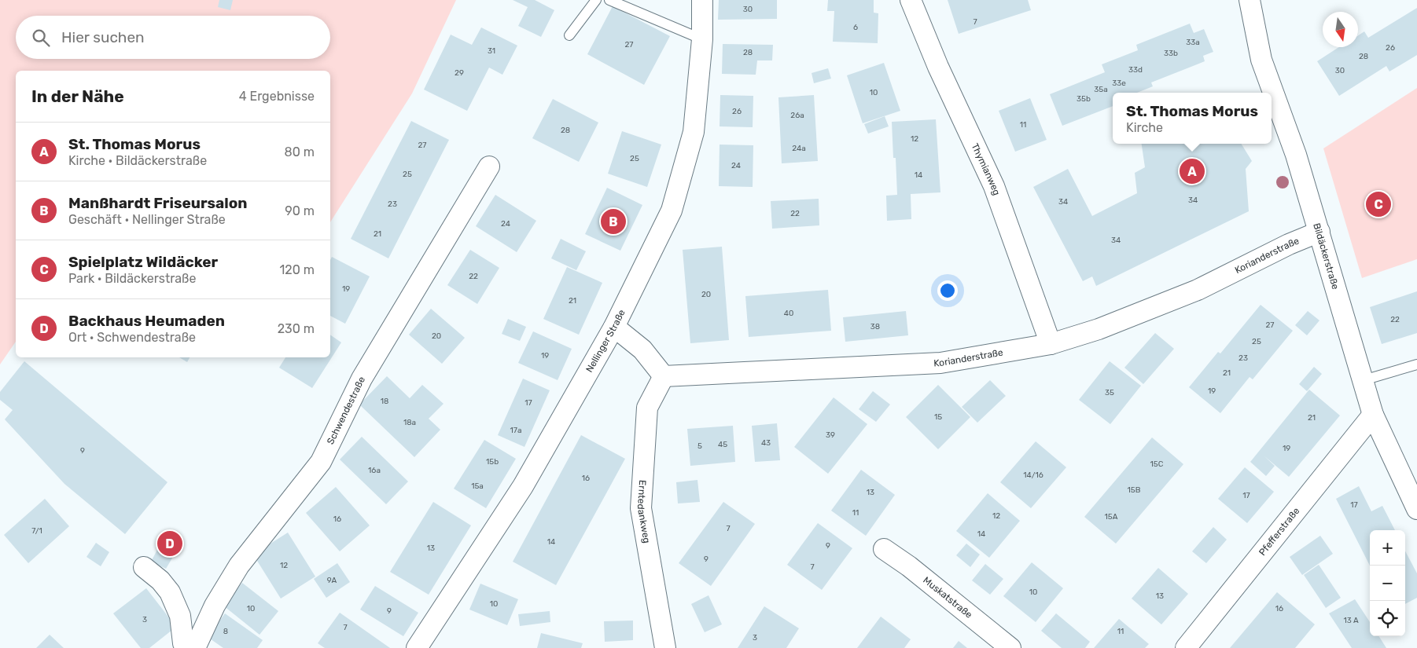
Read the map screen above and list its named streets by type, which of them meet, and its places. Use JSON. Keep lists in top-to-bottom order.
{
  "streets": {
    "street": [
      "Thymianweg",
      "Korianderstraße",
      "Bildäckerstraße",
      "Nellinger Straße",
      "Schwendestraße",
      "Erntedankweg",
      "Pfefferstraße",
      "Muskatstraße"
    ]
  },
  "crossings": [
    ["Thymianweg", "Korianderstraße"],
    ["Korianderstraße", "Bildäckerstraße"],
    ["Korianderstraße", "Erntedankweg"],
    ["Bildäckerstraße", "Pfefferstraße"]
  ],
  "house_numbers": [
    "30",
    "7",
    "6",
    "33a",
    "27",
    "26",
    "31",
    "28",
    "33b",
    "28",
    "33d",
    "30",
    "29",
    "33e",
    "35a",
    "10",
    "35b",
    "26",
    "26a",
    "11",
    "28",
    "12",
    "27",
    "24a",
    "25",
    "24",
    "25",
    "14",
    "34",
    "34",
    "23",
    "22",
    "24",
    "21",
    "34",
    "22",
    "19",
    "20",
    "21",
    "40",
    "22",
    "27",
    "38",
    "20",
    "25",
    "19",
    "23",
    "21",
    "19",
    "35",
    "18",
    "17",
    "15",
    "21",
    "18a",
    "17a",
    "39",
    "43",
    "45",
    "5",
    "19",
    "9",
    "15b",
    "15C",
    "16a",
    "14/16",
    "16",
    "15a",
    "15B",
    "13",
    "17",
    "17",
    "11",
    "12",
    "15A",
    "16",
    "7",
    "7/1",
    "14",
    "14",
    "9",
    "13",
    "9",
    "12",
    "7",
    "9A",
    "10",
    "13",
    "10",
    "10",
    "16",
    "9",
    "3",
    "13 A",
    "7",
    "8",
    "11",
    "3"
  ],
  "north": "bottom",
  "page": {
    "search": "Hier suchen",
    "heading": ["In der Nähe", "4 Ergebnisse"],
    "popup": ["St. Thomas Morus", "Kirche"],
    "list": [
      {
        "mark": "A",
        "name": "St. Thomas Morus",
        "note": "Kirche · Bildäckerstraße",
        "value": "80 m"
      },
      {
        "mark": "B",
        "name": "Manßhardt Friseursalon",
        "note": "Geschäft · Nellinger Straße",
        "value": "90 m"
      },
      {
        "mark": "C",
        "name": "Spielplatz Wildäcker",
        "note": "Park · Bildäckerstraße",
        "value": "120 m"
      },
      {
        "mark": "D",
        "name": "Backhaus Heumaden",
        "note": "Ort · Schwendestraße",
        "value": "230 m"
      }
    ],
    "pins": [
      "A",
      "C",
      "B",
      "D"
    ],
    "map_buttons": ["+", "−"]
  }
}
